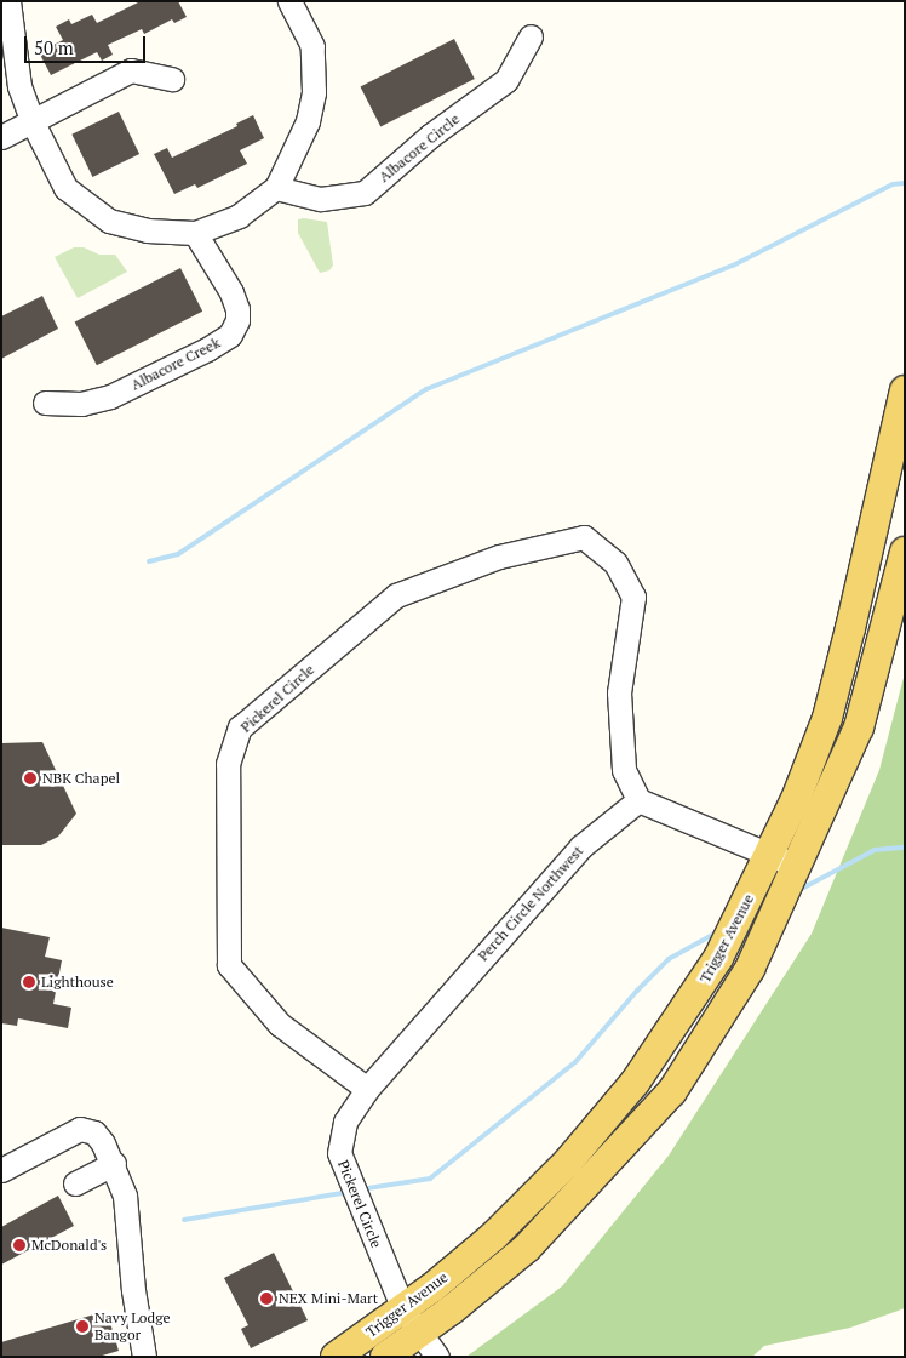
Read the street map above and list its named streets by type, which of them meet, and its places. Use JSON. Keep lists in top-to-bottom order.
{
  "streets": {
    "main road": ["Trigger Avenue"],
    "street": [
      "Albacore Circle",
      "Albacore Creek",
      "Pickerel Circle",
      "Perch Circle Northwest"
    ]
  },
  "crossings": [
    ["Pickerel Circle", "Perch Circle Northwest"],
    ["Pickerel Circle", "Trigger Avenue"]
  ],
  "places": [
    "NBK Chapel",
    "Lighthouse",
    "McDonald's",
    "NEX Mini-Mart",
    "Navy Lodge Bangor"
  ],
  "scale_bar": "50 m"
}
